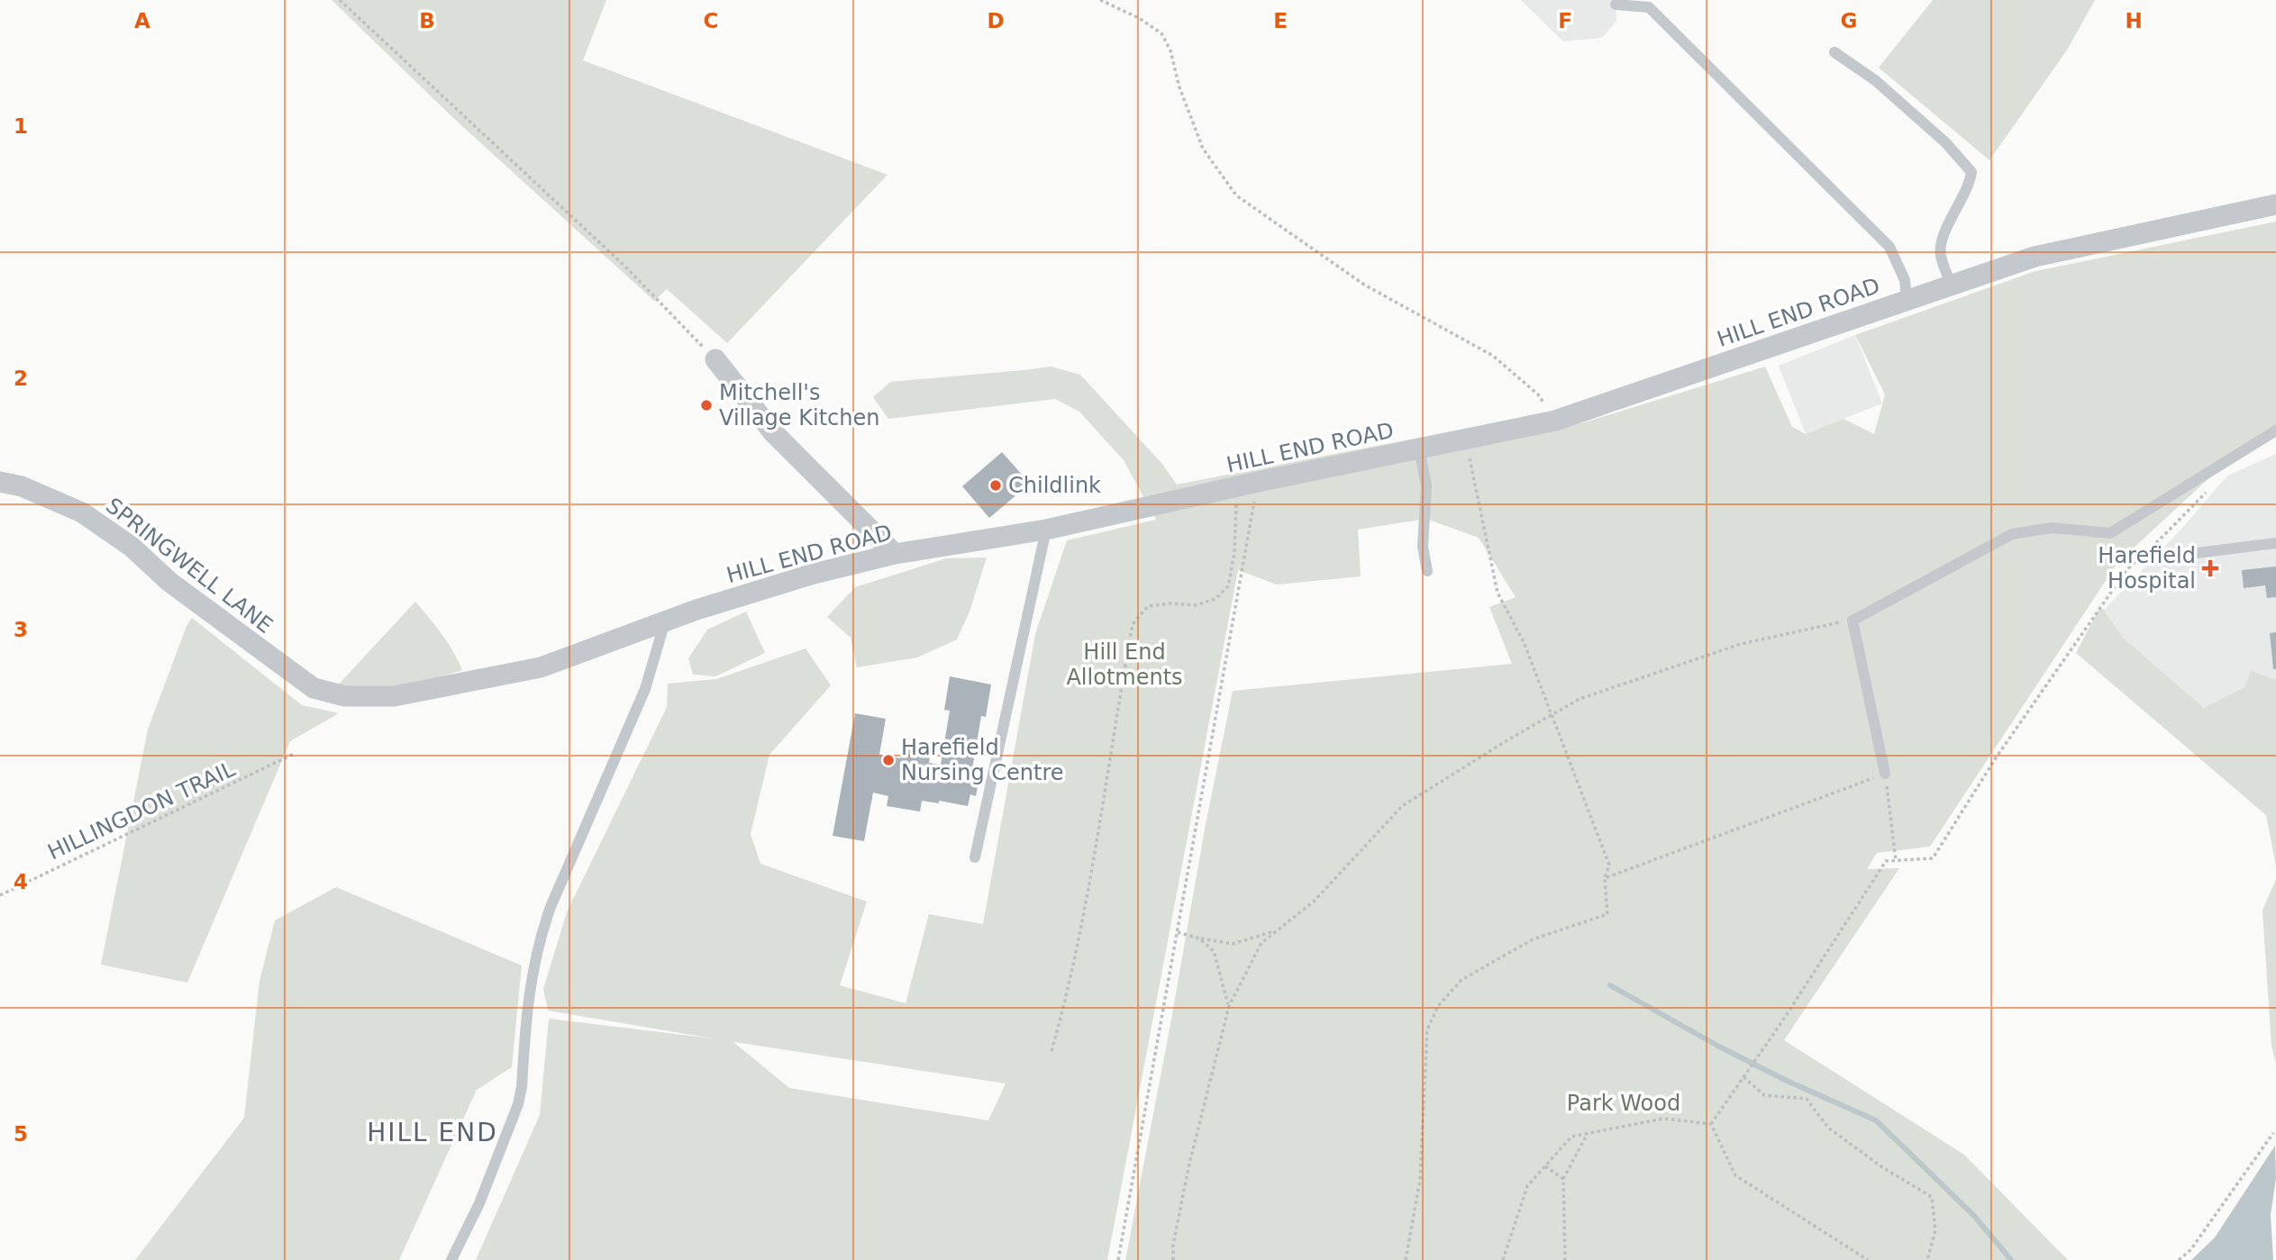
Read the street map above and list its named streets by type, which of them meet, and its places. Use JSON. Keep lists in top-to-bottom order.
{
  "streets": {
    "street": ["HILL END ROAD", "SPRINGWELL LANE"],
    "path": ["HILLINGDON TRAIL"]
  },
  "crossings": [
    ["HILL END ROAD", "SPRINGWELL LANE"]
  ],
  "districts": ["HILL END"],
  "parks": ["Hill End Allotments", "Park Wood"],
  "places": {
    "other": ["Mitchell's Village Kitchen", "Childlink", "Harefield Nursing Centre"],
    "health": ["Harefield Hospital"]
  },
  "grid": {
    "columns": [
      "A",
      "B",
      "C",
      "D",
      "E",
      "F",
      "G",
      "H"
    ],
    "rows": [
      "1",
      "2",
      "3",
      "4",
      "5"
    ]
  }
}
